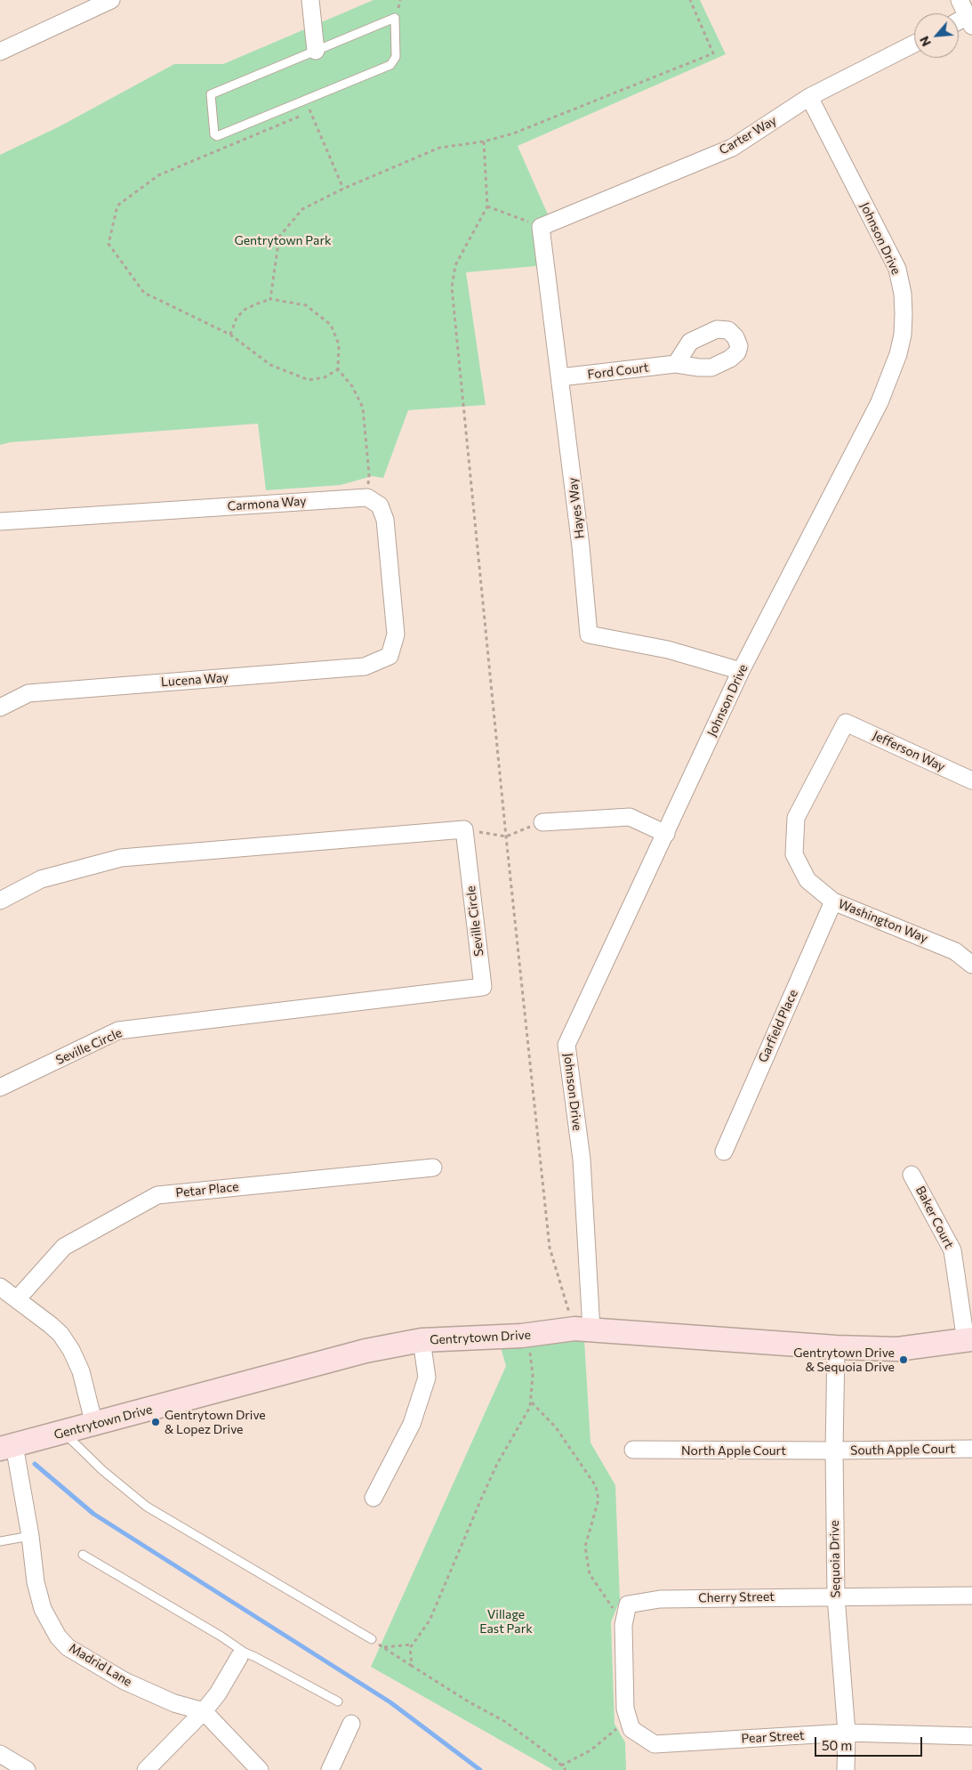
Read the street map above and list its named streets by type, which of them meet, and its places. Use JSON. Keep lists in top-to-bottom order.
{
  "streets": {
    "street": [
      "Carter Way",
      "Johnson Drive",
      "Ford Court",
      "Carmona Way",
      "Hayes Way",
      "Lucena Way",
      "Jefferson Way",
      "Seville Circle",
      "Washington Way",
      "Garfield Place",
      "Petar Place",
      "Baker Court",
      "Gentrytown Drive",
      "South Apple Court",
      "North Apple Court",
      "Sequoia Drive",
      "Cherry Street",
      "Madrid Lane",
      "Pear Street"
    ]
  },
  "crossings": [
    ["Carter Way", "Johnson Drive"],
    ["Carter Way", "Hayes Way"],
    ["Johnson Drive", "Hayes Way"],
    ["Johnson Drive", "Gentrytown Drive"],
    ["Ford Court", "Hayes Way"],
    ["Carmona Way", "Lucena Way"],
    ["Jefferson Way", "Washington Way"],
    ["Washington Way", "Garfield Place"],
    ["Baker Court", "Gentrytown Drive"],
    ["Gentrytown Drive", "Sequoia Drive"],
    ["Gentrytown Drive", "Madrid Lane"],
    ["South Apple Court", "North Apple Court"],
    ["South Apple Court", "Sequoia Drive"],
    ["North Apple Court", "Sequoia Drive"],
    ["Sequoia Drive", "Cherry Street"],
    ["Sequoia Drive", "Pear Street"],
    ["Cherry Street", "Pear Street"]
  ],
  "parks": ["Gentrytown Park", "Village East Park"],
  "places": ["Gentrytown Drive & Sequoia Drive", "Gentrytown Drive & Lopez Drive"],
  "scale_bar": "50 m",
  "north": "bottom left"
}
